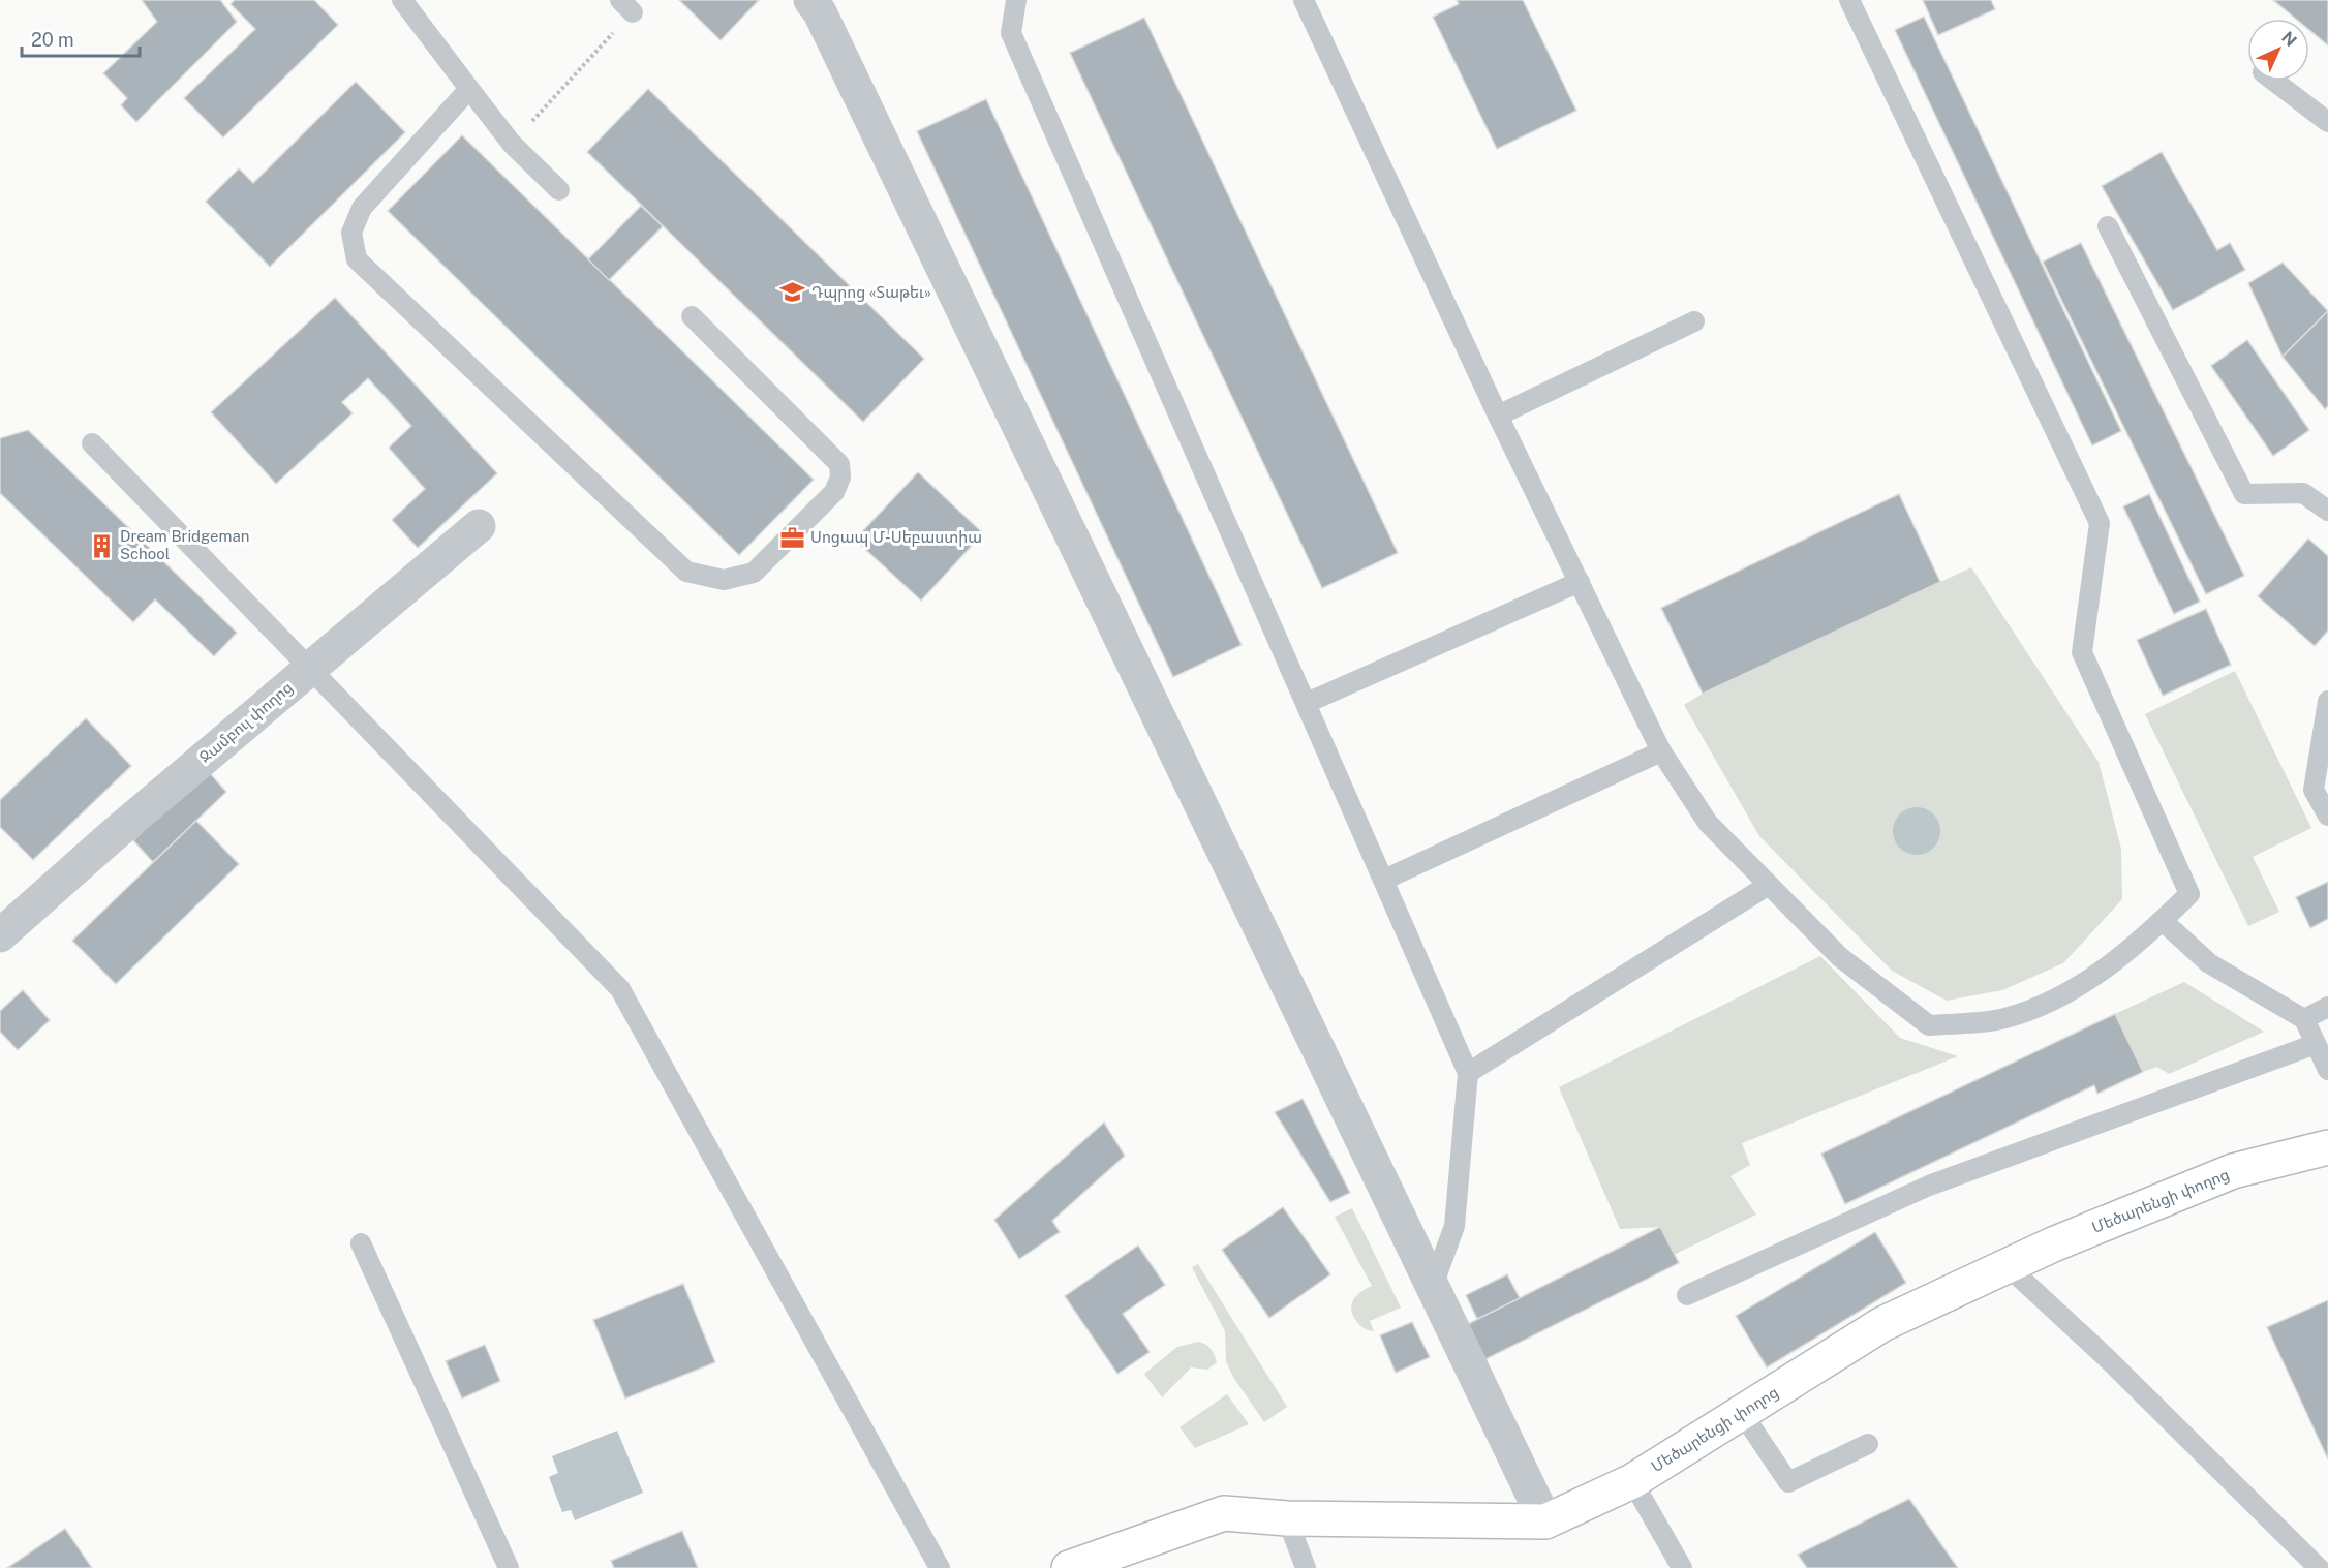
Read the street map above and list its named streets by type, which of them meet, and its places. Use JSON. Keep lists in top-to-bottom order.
{
  "streets": {
    "street": ["Ջամբուլ փողոց", "Մեծարենցի փողոց"]
  },
  "places": {
    "school or university": ["Դպրոց «Տաթեւ»"],
    "office": ["Սոցապ Մ-Սեբաստիա"],
    "building": ["Dream Bridgeman School"]
  },
  "scale_bar": "20 m",
  "north": "top right"
}
